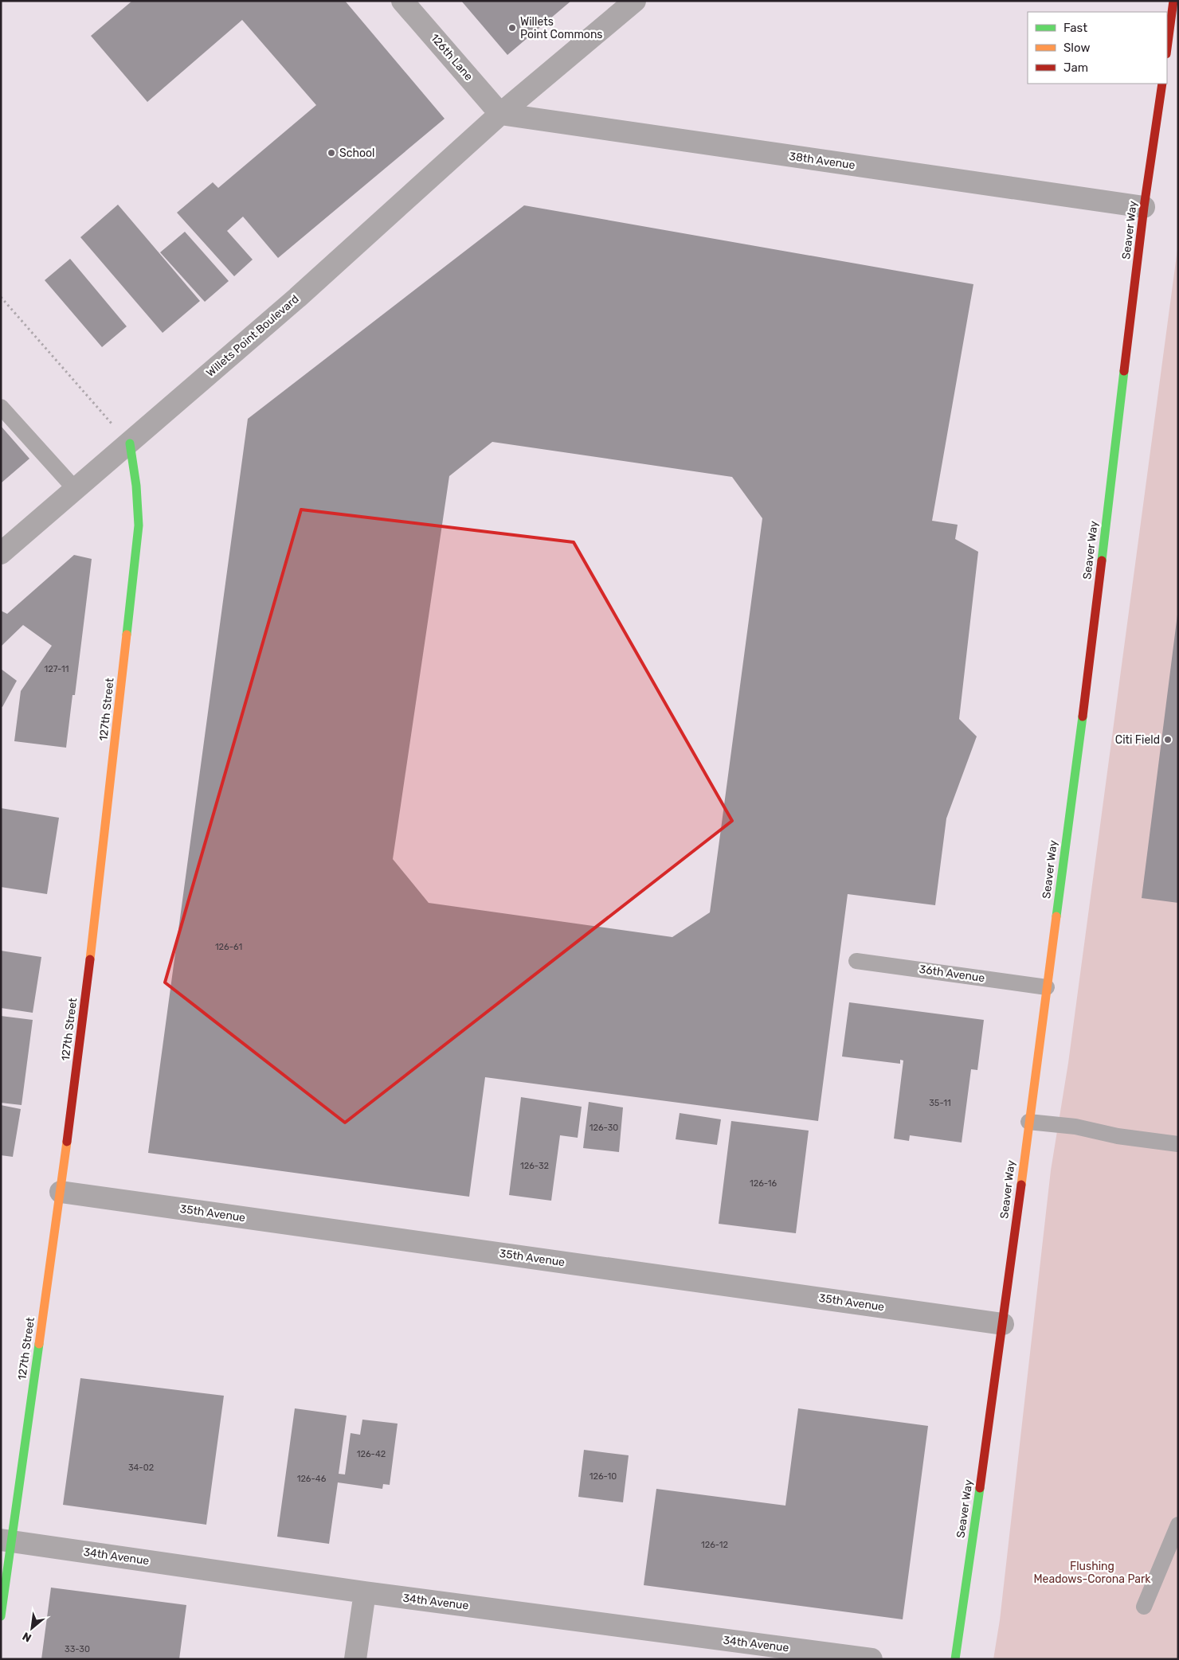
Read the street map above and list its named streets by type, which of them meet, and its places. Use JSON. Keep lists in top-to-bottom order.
{
  "streets": {
    "main road": ["Seaver Way", "127th Street"],
    "street": [
      "126th Lane",
      "38th Avenue",
      "Willets Point Boulevard",
      "35th Avenue",
      "34th Avenue"
    ],
    "lane": ["36th Avenue"]
  },
  "crossings": [
    ["126th Lane", "38th Avenue"],
    ["126th Lane", "Willets Point Boulevard"],
    ["38th Avenue", "Seaver Way"],
    ["38th Avenue", "Willets Point Boulevard"],
    ["Seaver Way", "36th Avenue"],
    ["Seaver Way", "35th Avenue"],
    ["Willets Point Boulevard", "127th Street"],
    ["127th Street", "35th Avenue"],
    ["127th Street", "34th Avenue"]
  ],
  "parks": ["Flushing Meadows-Corona Park"],
  "places": ["Willets Point Commons", "School", "Citi Field"],
  "house_numbers": [
    "127-11",
    "126-61",
    "35-11",
    "126-30",
    "126-32",
    "126-16",
    "126-42",
    "34-02",
    "126-10",
    "126-46",
    "126-12",
    "33-30"
  ],
  "legend": ["Fast", "Slow", "Jam"],
  "north": "bottom left"
}
